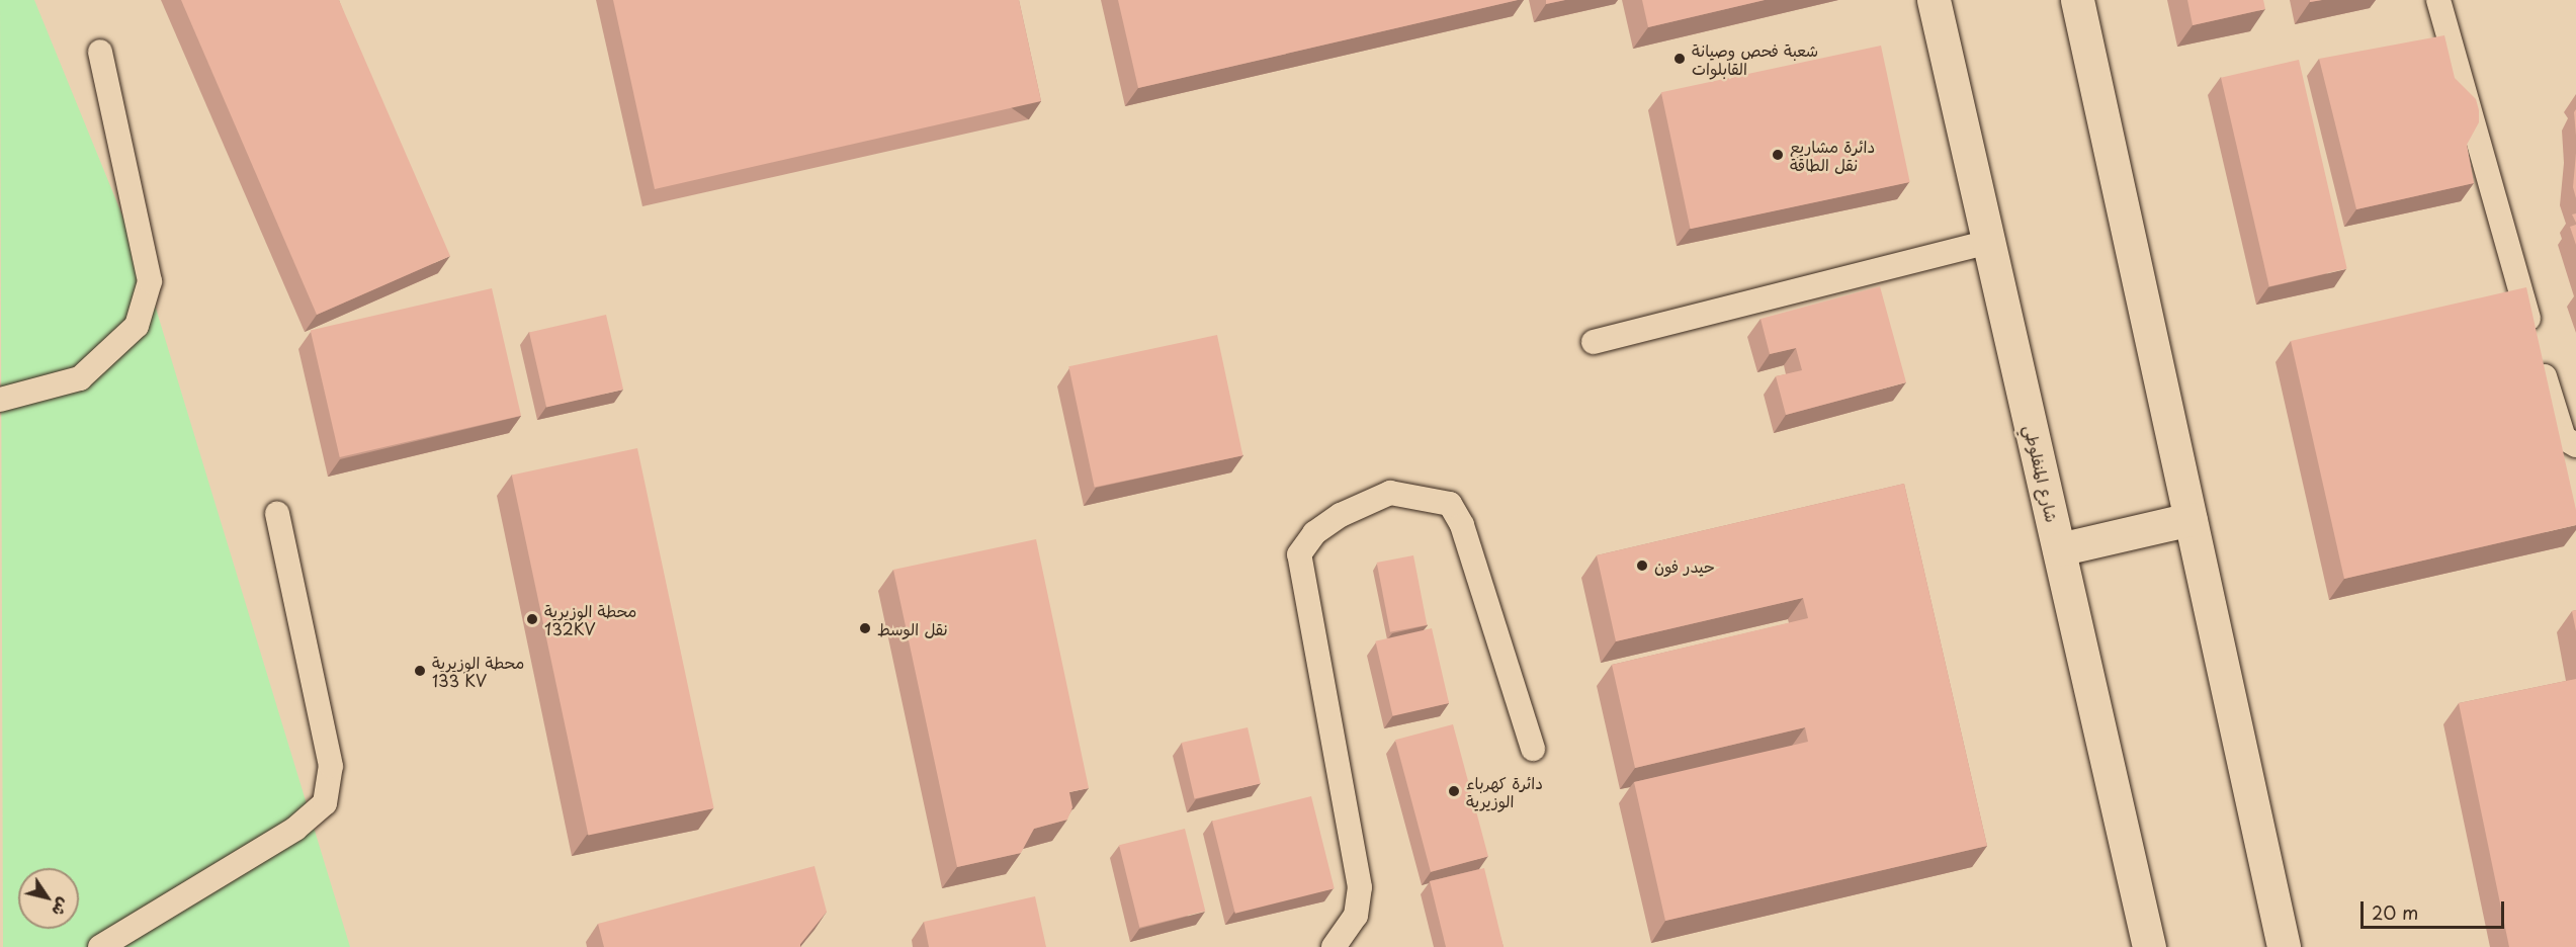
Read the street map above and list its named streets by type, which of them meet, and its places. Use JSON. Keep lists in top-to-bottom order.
{
  "streets": {
    "street": ["شارع المنفلوطي"]
  },
  "places": [
    "شعبة فحص وصيانة القابلوات",
    "دائرة مشاريع نقل الطاقة",
    "حيدر فون",
    "محطة الوزيرية 132KV",
    "نقل الوسط",
    "محطة الوزيرية 133 KV",
    "دائرة كهرباء الوزيرية"
  ],
  "scale_bar": "20 m",
  "north": "bottom right"
}
